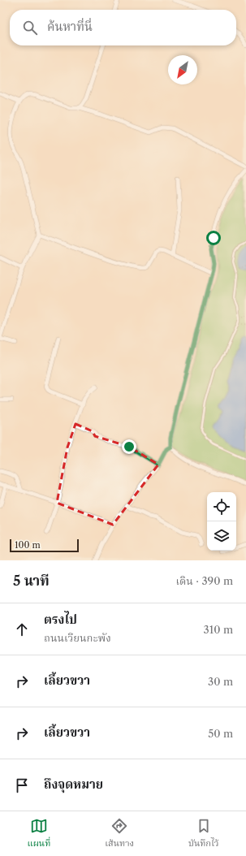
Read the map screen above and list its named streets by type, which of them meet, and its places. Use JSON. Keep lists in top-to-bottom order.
{
  "scale_bar": "100 m",
  "north": "bottom left",
  "page": {
    "search": "ค้นหาที่นี่",
    "scale": "100 m",
    "heading": ["5 นาที", "เดิน · 390 m"],
    "list": [
      ["ตรงไป", "ถนนเวียนกะพัง", "310 m"],
      ["เลี้ยวขวา", "30 m"],
      ["เลี้ยวขวา", "50 m"],
      "ถึงจุดหมาย"
    ],
    "nav": ["แผนที่", "เส้นทาง", "บันทึกไว้"]
  }
}
